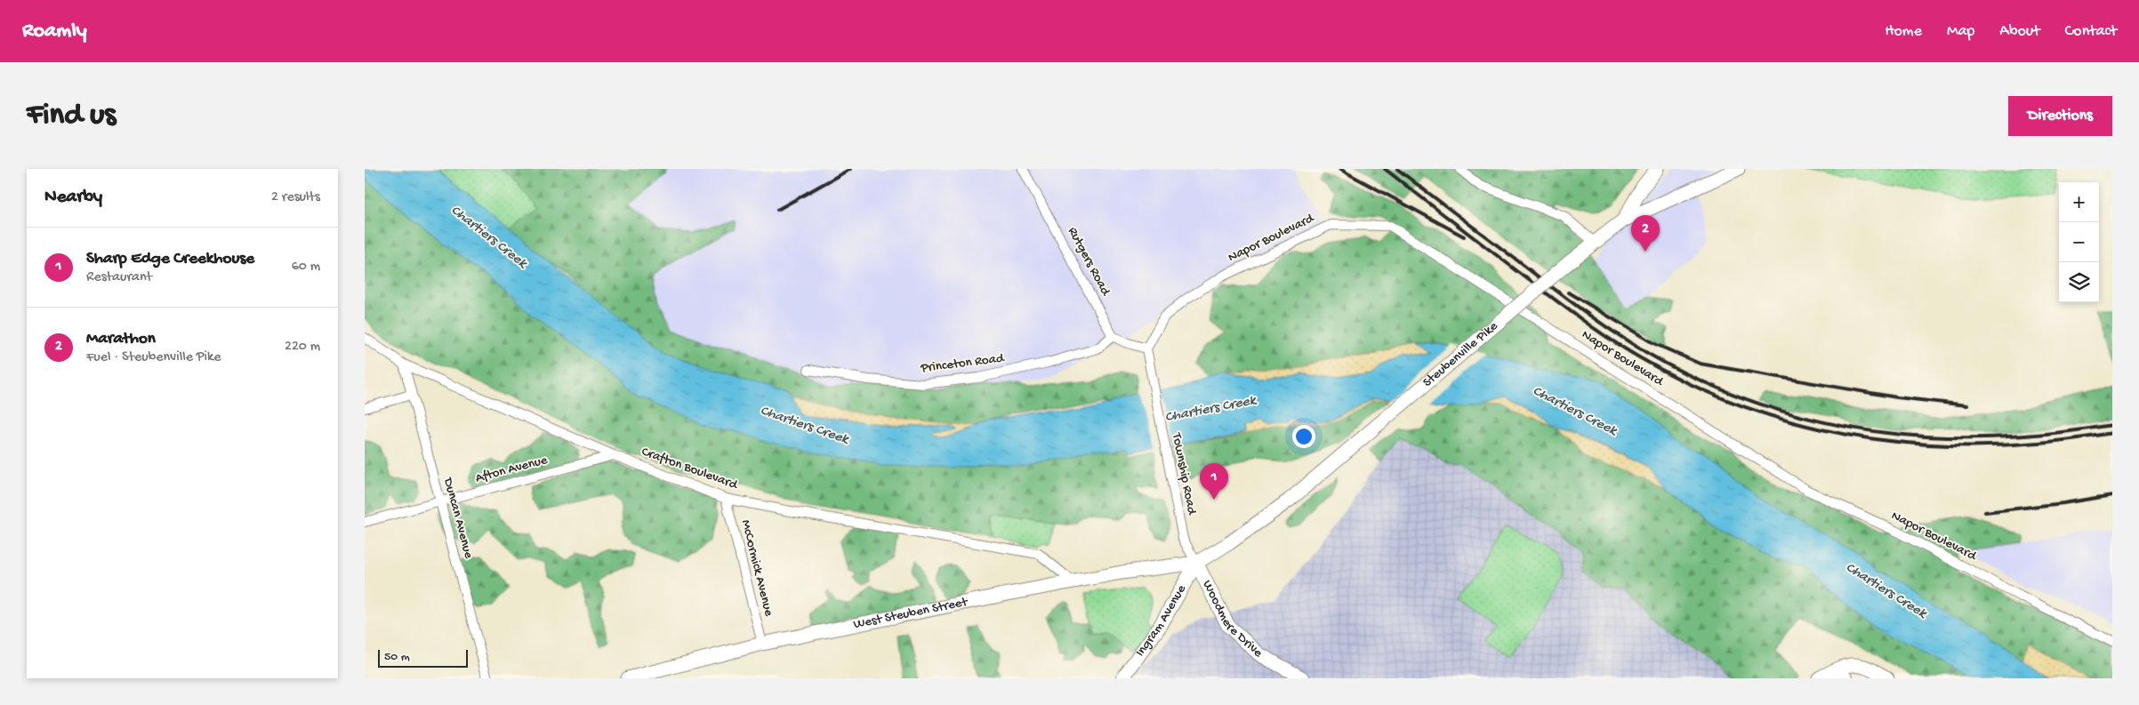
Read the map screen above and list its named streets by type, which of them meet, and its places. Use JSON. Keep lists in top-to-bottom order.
{
  "streets": {
    "main road": [
      "Steubenville Pike",
      "West Steuben Street",
      "Woodmere Drive",
      "Ingram Avenue"
    ],
    "street": [
      "Napor Boulevard",
      "Rutgers Road",
      "Princeton Road",
      "Crafton Boulevard",
      "Afton Avenue",
      "Township Road",
      "Duncan Avenue",
      "McCormick Avenue"
    ]
  },
  "crossings": [
    ["Napor Boulevard", "Township Road"],
    ["Rutgers Road", "Princeton Road"],
    ["Steubenville Pike", "Township Road"],
    ["Steubenville Pike", "West Steuben Street"],
    ["Steubenville Pike", "Woodmere Drive"],
    ["Steubenville Pike", "Ingram Avenue"],
    ["Crafton Boulevard", "Afton Avenue"],
    ["Crafton Boulevard", "Duncan Avenue"],
    ["Crafton Boulevard", "McCormick Avenue"],
    ["Crafton Boulevard", "West Steuben Street"],
    ["Afton Avenue", "Duncan Avenue"],
    ["Township Road", "West Steuben Street"],
    ["Township Road", "Woodmere Drive"],
    ["Township Road", "Ingram Avenue"],
    ["McCormick Avenue", "West Steuben Street"],
    ["West Steuben Street", "Woodmere Drive"],
    ["West Steuben Street", "Ingram Avenue"],
    ["Woodmere Drive", "Ingram Avenue"]
  ],
  "water": ["Chartiers Creek"],
  "scale_bar": "50 m",
  "page": {
    "header": "Roamly",
    "nav": [
      "Home",
      "Map",
      "About",
      "Contact"
    ],
    "buttons": "Directions",
    "title": "Find us",
    "heading": ["Nearby", "2 results"],
    "map_buttons": ["+", "−"],
    "pins": ["2", "1"],
    "list": [
      {
        "mark": "1",
        "name": "Sharp Edge Creekhouse",
        "note": "Restaurant",
        "value": "60 m"
      },
      {
        "mark": "2",
        "name": "Marathon",
        "note": "Fuel · Steubenville Pike",
        "value": "220 m"
      }
    ],
    "scale": "50 m"
  }
}
